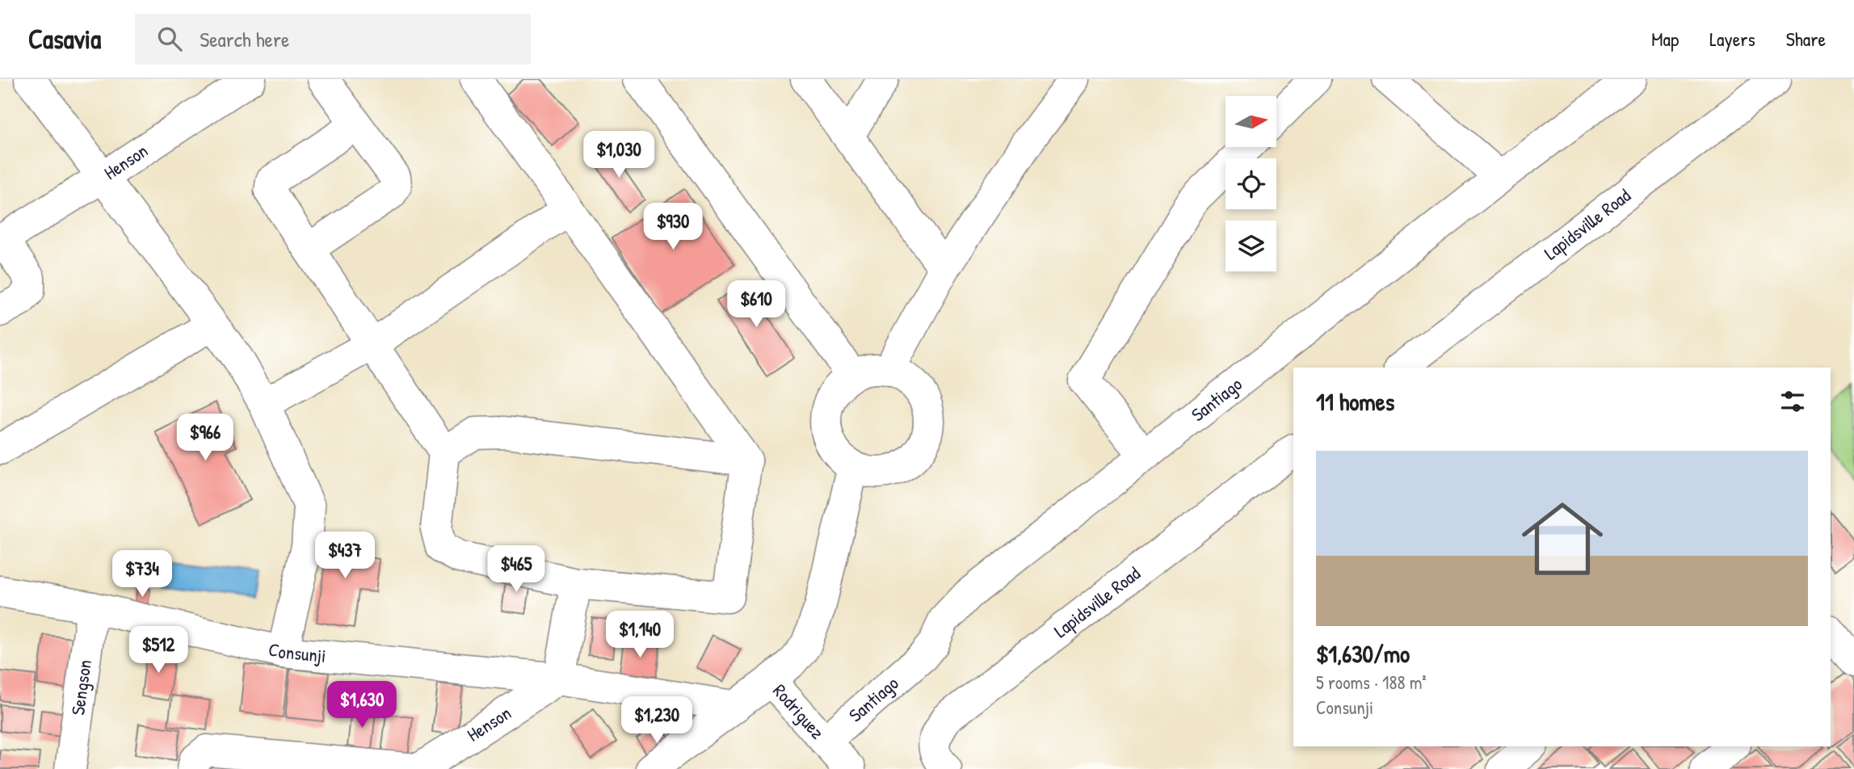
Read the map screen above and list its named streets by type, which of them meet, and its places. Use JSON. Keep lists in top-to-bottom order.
{
  "streets": {
    "street": [
      "Henson",
      "Lapidsville Road",
      "Santiago",
      "Consunji",
      "Sengson",
      "Rodriguez"
    ]
  },
  "crossings": [
    ["Henson", "Consunji"],
    ["Santiago", "Rodriguez"],
    ["Consunji", "Sengson"]
  ],
  "north": "right",
  "page": {
    "header": "Casavia",
    "search": "Search here",
    "nav": ["Map", "Layers", "Share"],
    "price": [
      "$1,030",
      "$930",
      "$610",
      "$966",
      "$437",
      "$465",
      "$734",
      "$1,140",
      "$512",
      "$1,630",
      "$1,230"
    ],
    "heading": "11 homes",
    "list": [
      {
        "name": "$1,630/mo",
        "note": "5 rooms · 188 m² · Consunji"
      }
    ]
  }
}
